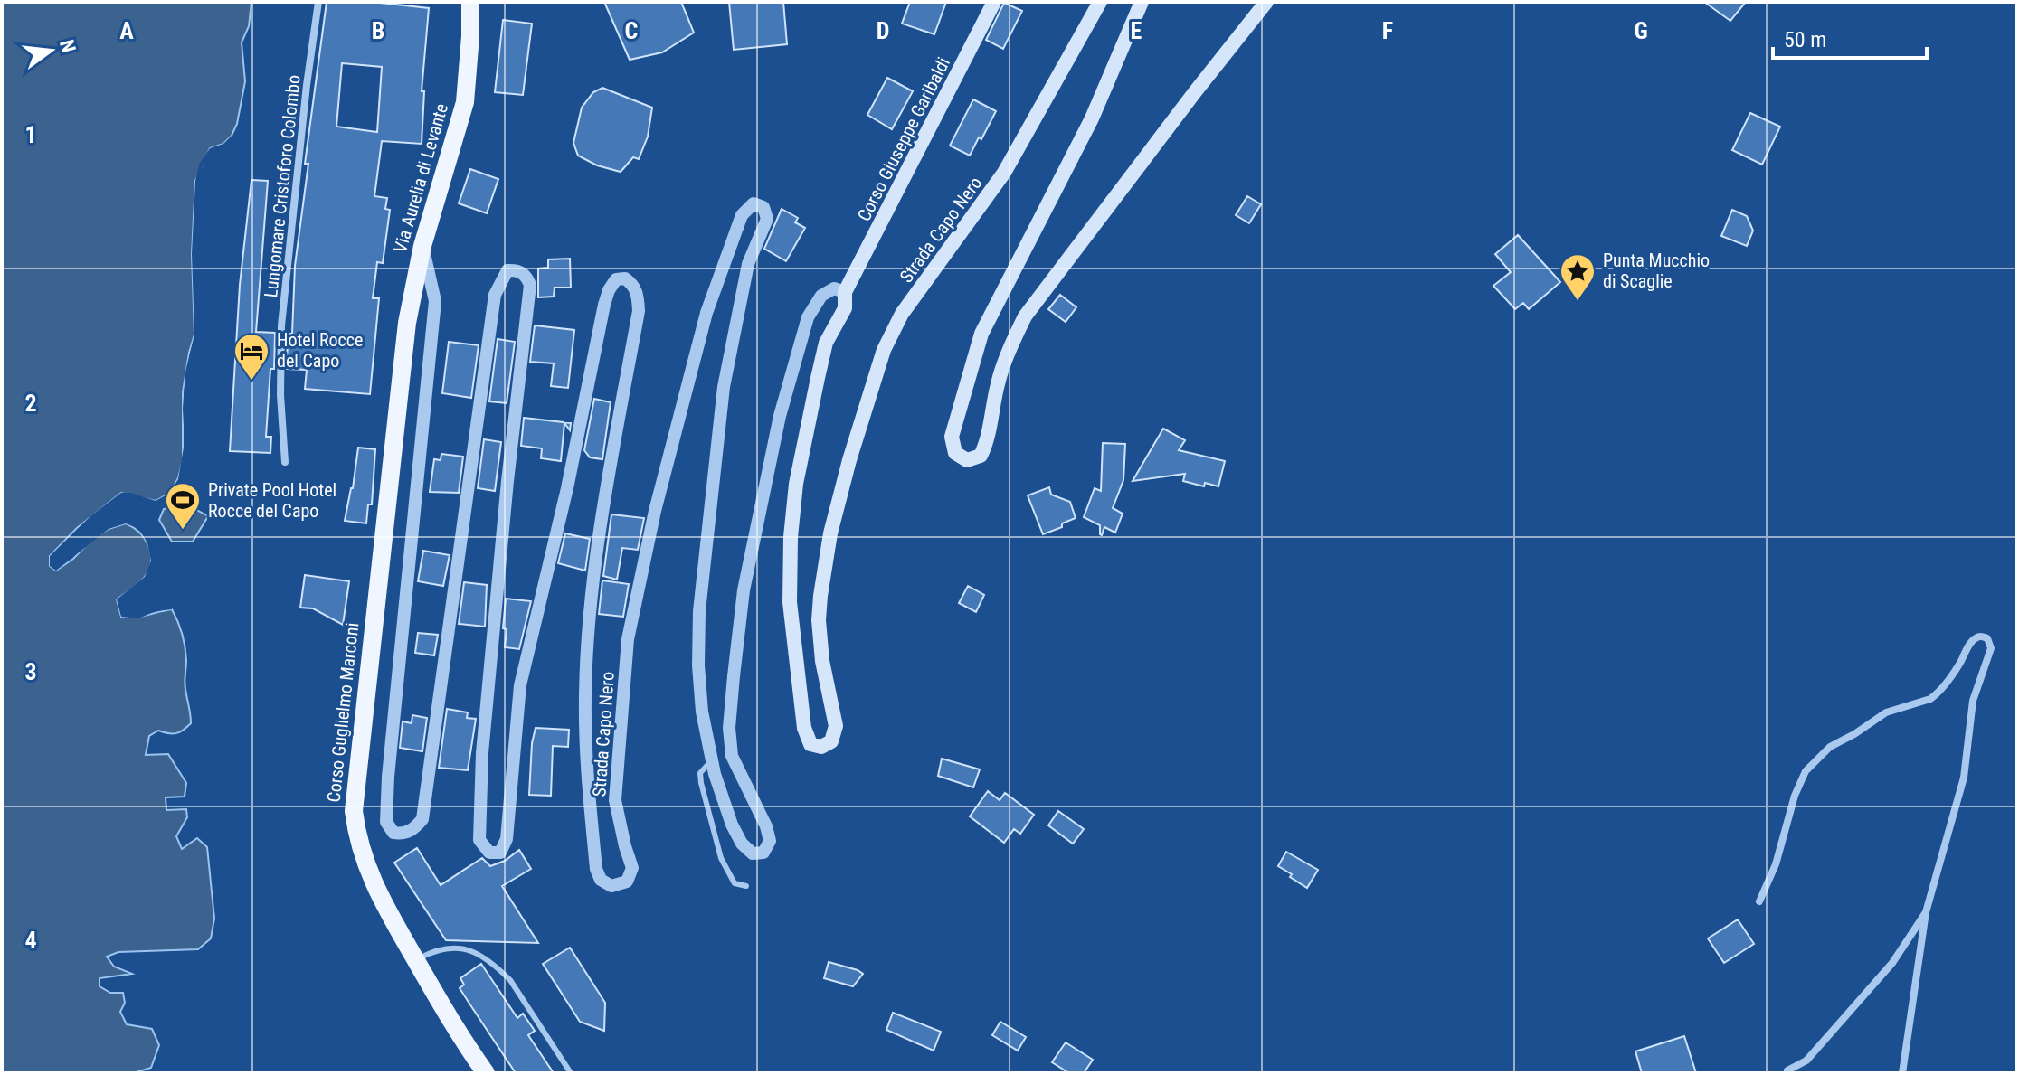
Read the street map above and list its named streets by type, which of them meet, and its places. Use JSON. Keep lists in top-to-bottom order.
{
  "streets": {
    "main road": [
      "Corso Giuseppe Garibaldi",
      "Via Aurelia di Levante",
      "Strada Capo Nero",
      "Corso Guglielmo Marconi"
    ],
    "street": ["Lungomare Cristoforo Colombo"]
  },
  "crossings": [
    ["Corso Giuseppe Garibaldi", "Strada Capo Nero"],
    ["Via Aurelia di Levante", "Strada Capo Nero"],
    ["Via Aurelia di Levante", "Corso Guglielmo Marconi"]
  ],
  "places": {
    "place": ["Punta Mucchio di Scaglie"],
    "hotel": ["Hotel Rocce del Capo"],
    "sports": ["Private Pool Hotel Rocce del Capo"]
  },
  "scale_bar": "50 m",
  "north": "right",
  "grid": {
    "columns": [
      "A",
      "B",
      "C",
      "D",
      "E",
      "F",
      "G"
    ],
    "rows": [
      "1",
      "2",
      "3",
      "4"
    ]
  }
}
